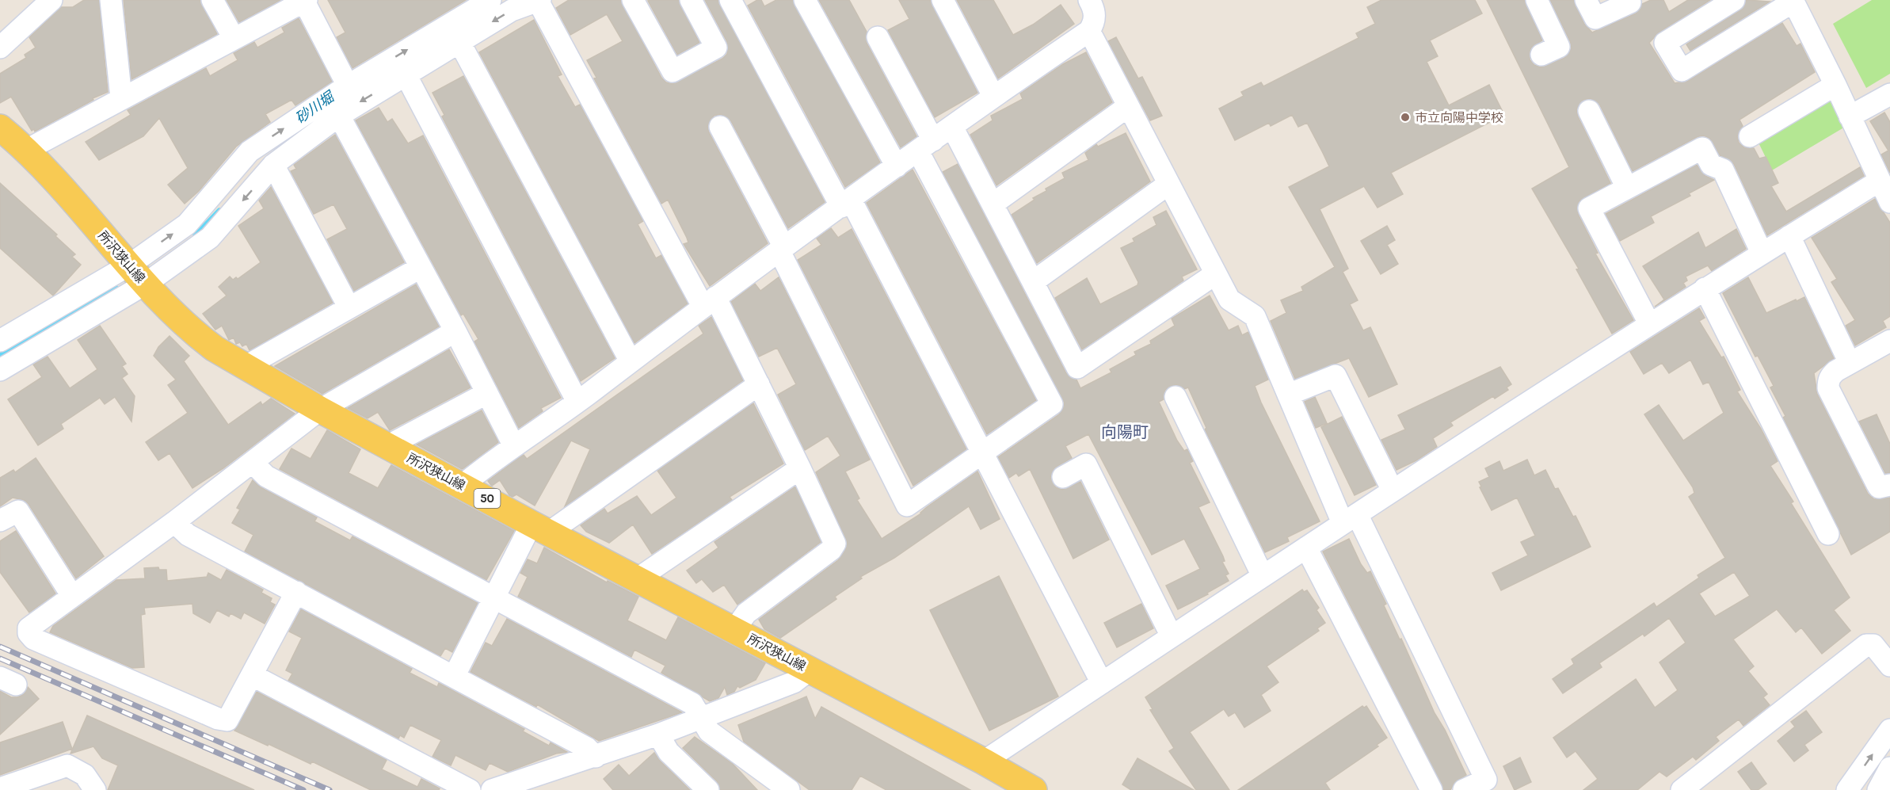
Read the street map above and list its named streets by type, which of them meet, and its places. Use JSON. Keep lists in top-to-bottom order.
{
  "streets": {
    "main road": ["所沢狭山線", "50"]
  },
  "districts": ["向陽町"],
  "water": ["砂川堀"],
  "places": ["市立向陽中学校"]
}
